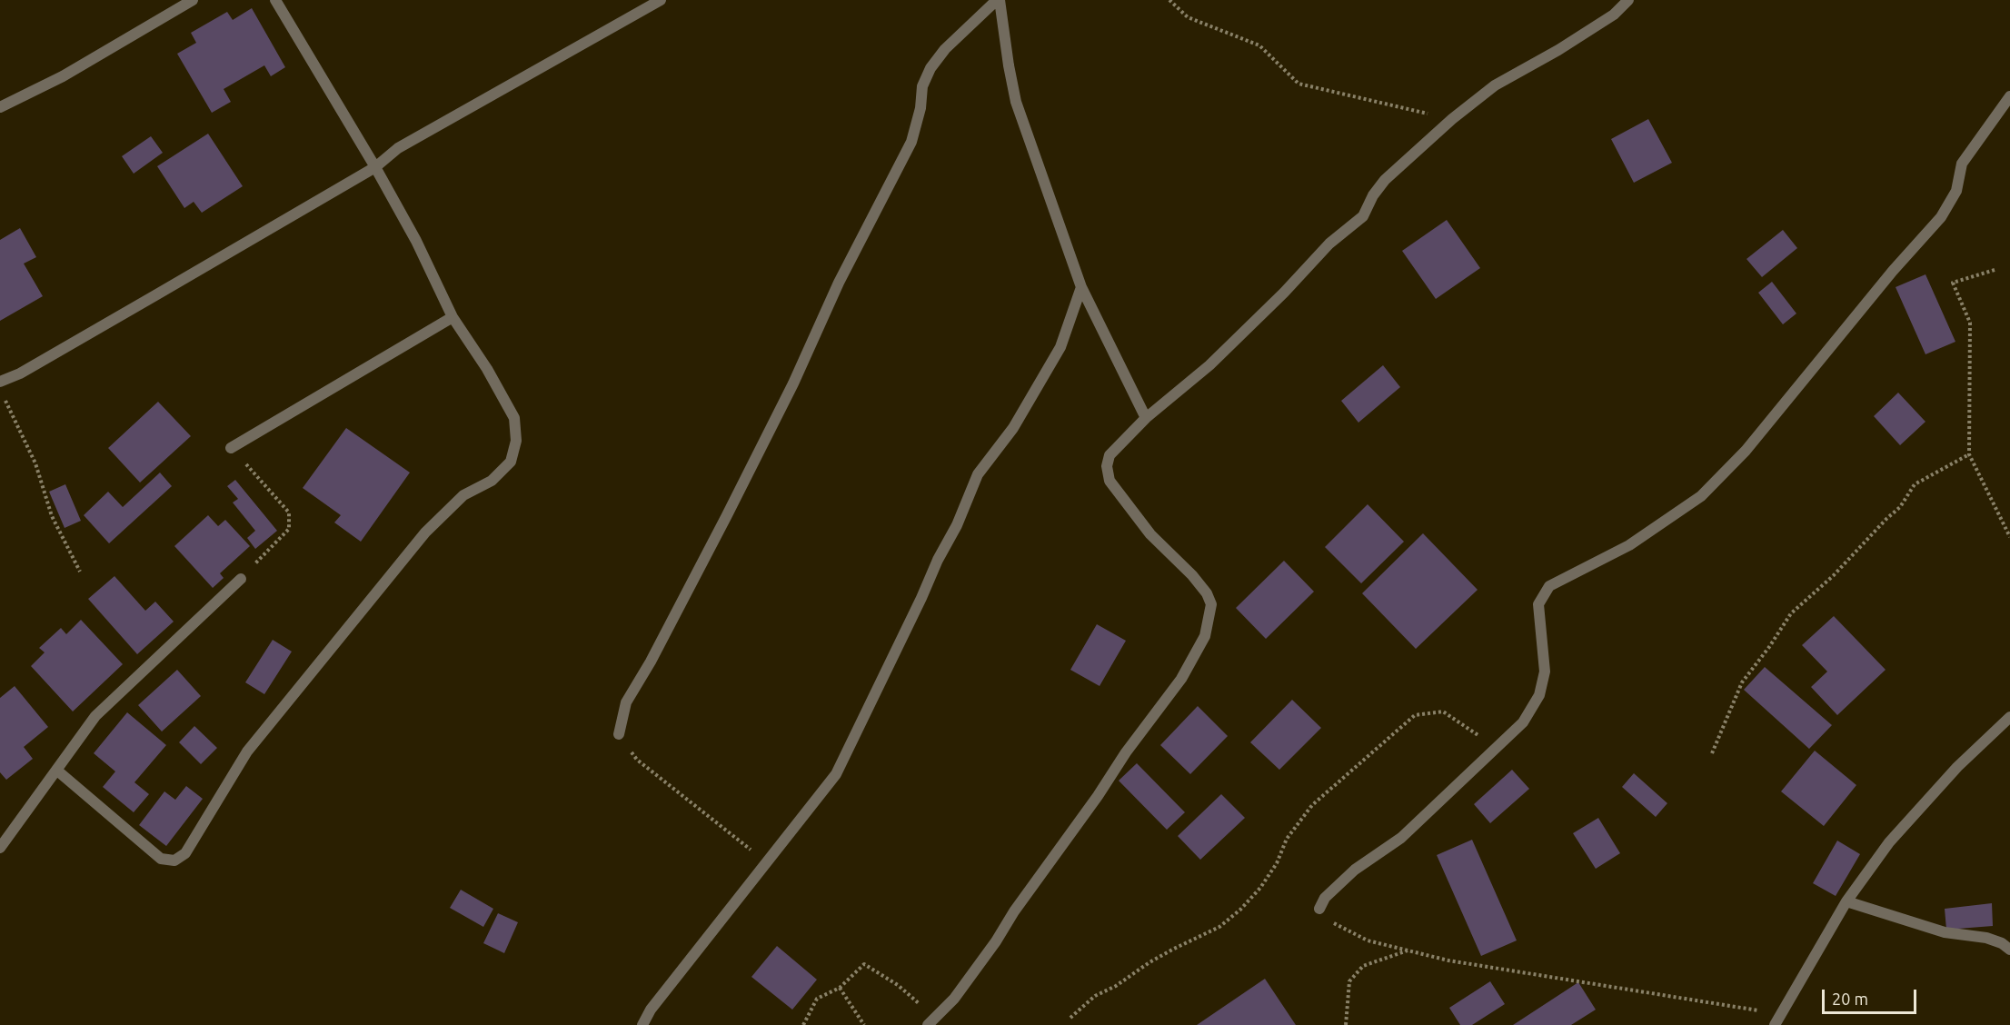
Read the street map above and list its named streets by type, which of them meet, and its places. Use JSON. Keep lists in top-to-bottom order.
{
  "scale_bar": "20 m"
}
